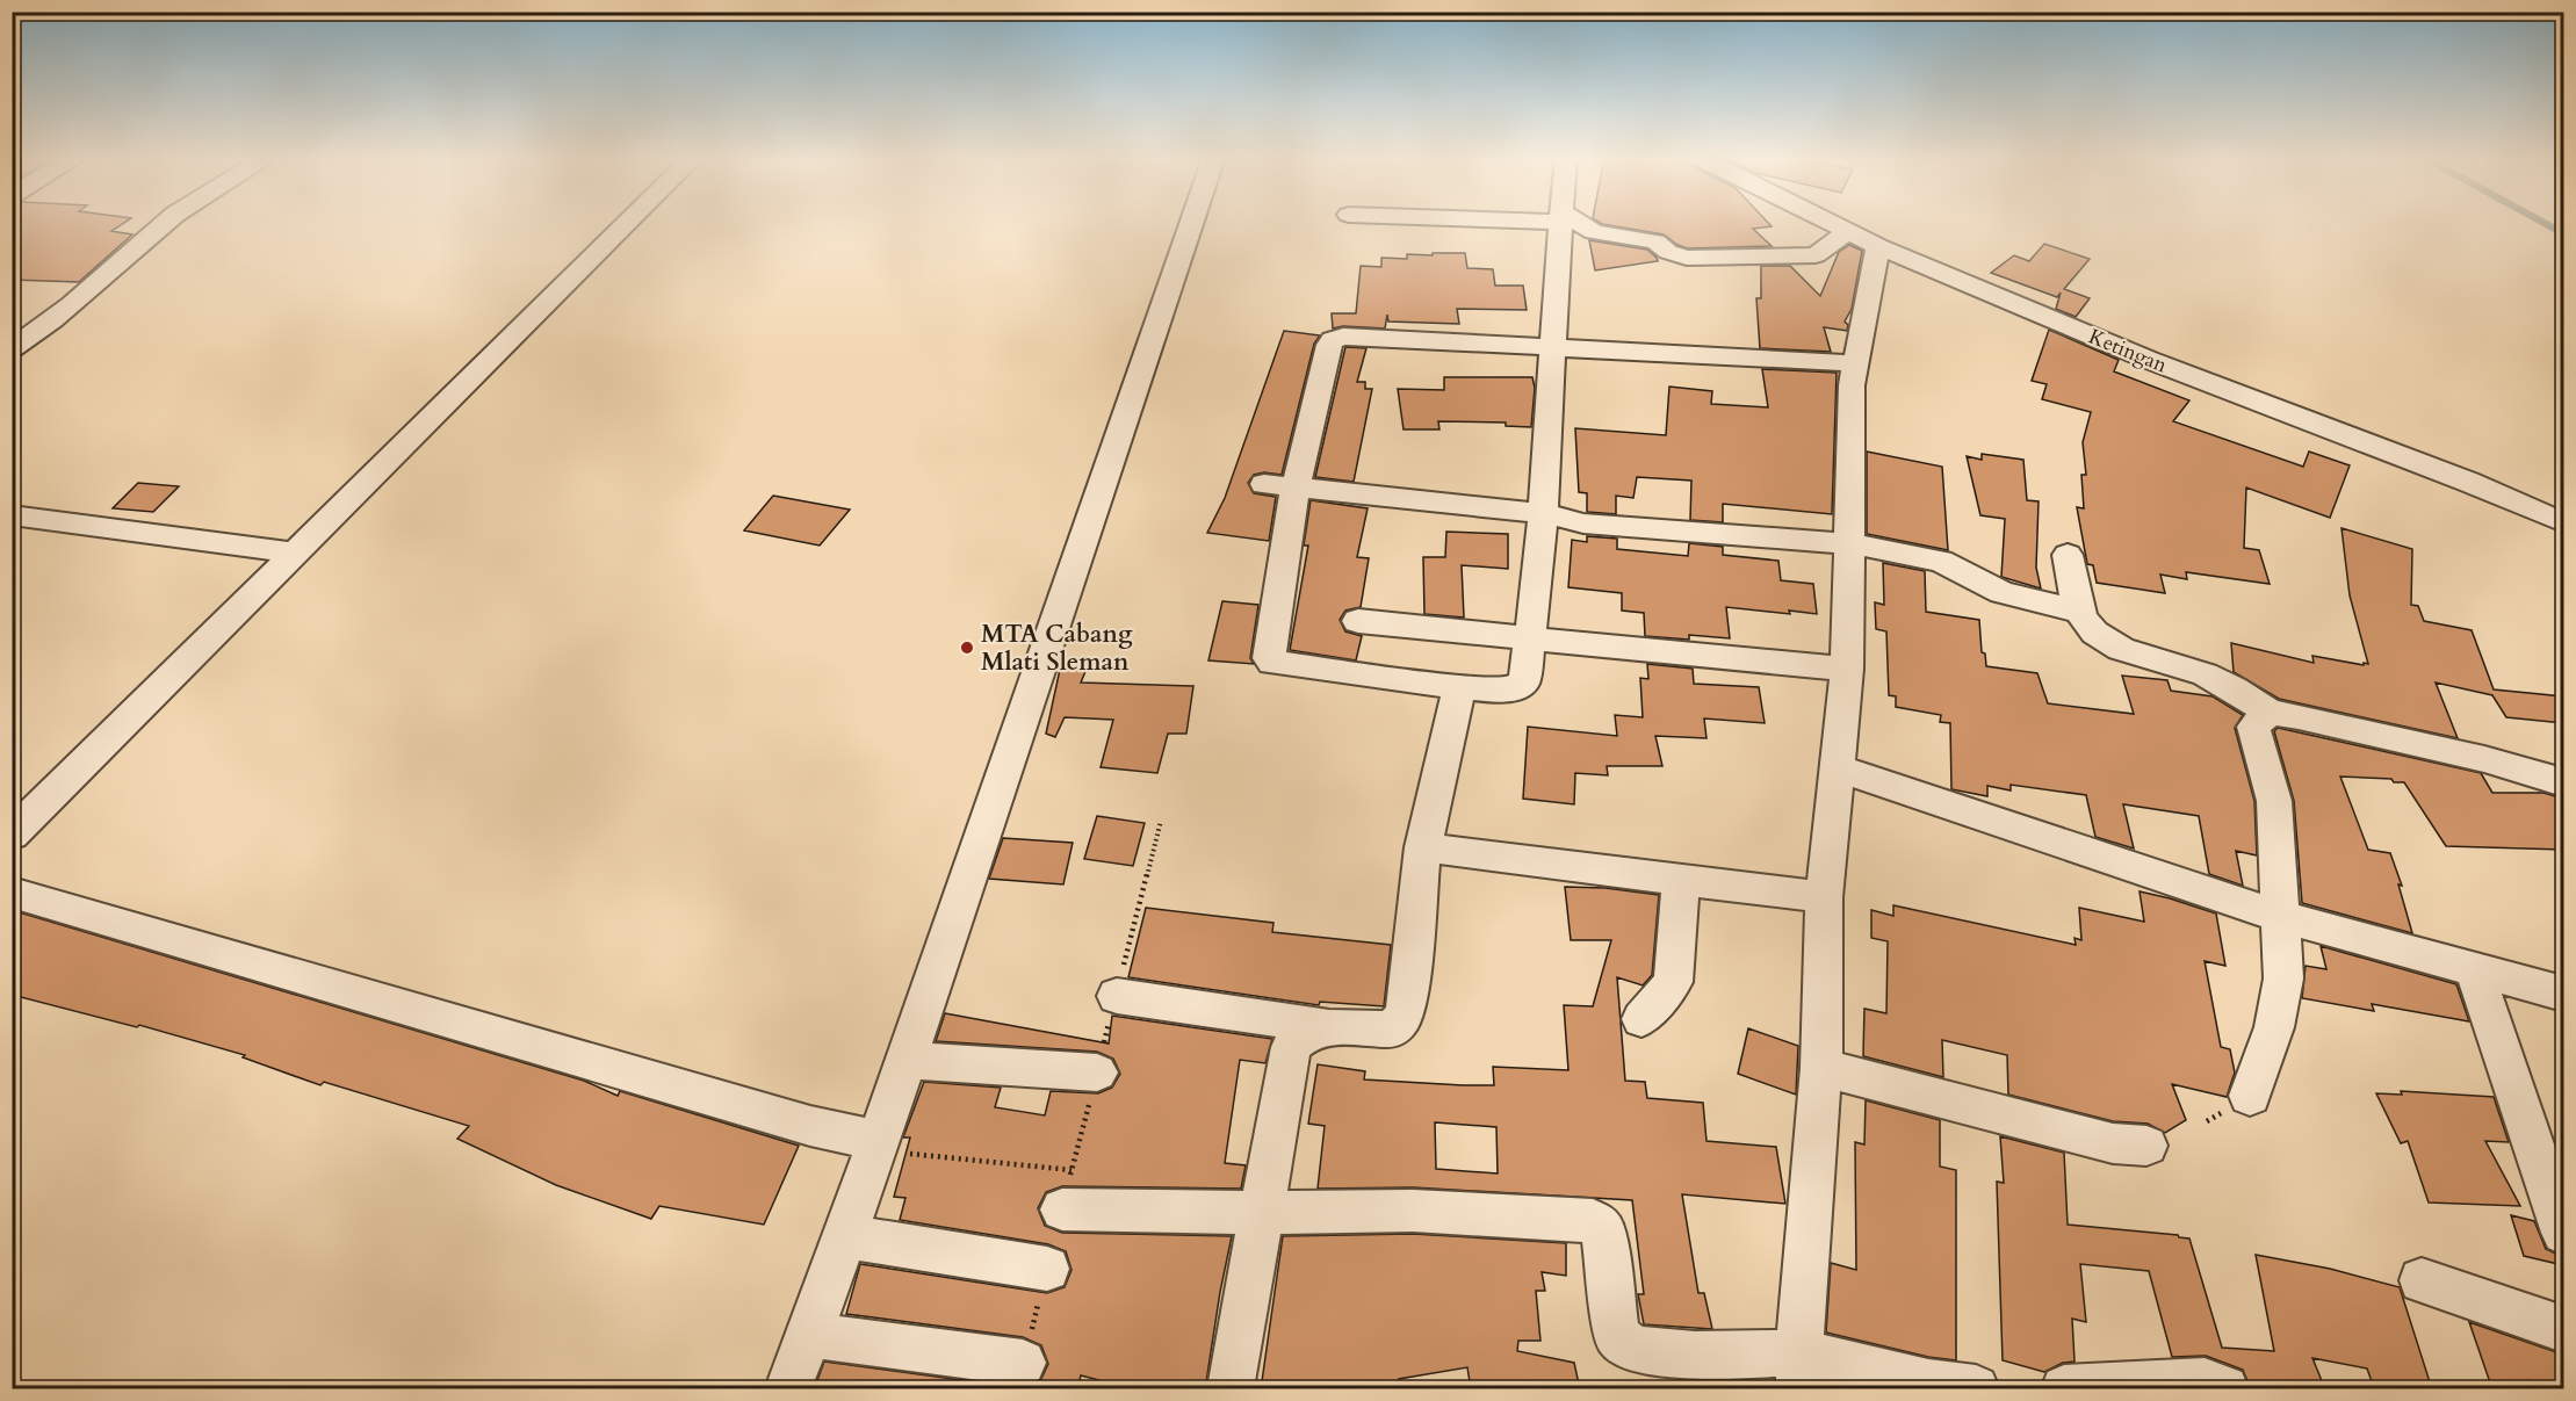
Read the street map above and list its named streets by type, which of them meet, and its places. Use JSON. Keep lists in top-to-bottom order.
{
  "streets": {
    "street": ["Ketingan"]
  },
  "places": ["MTA Cabang Mlati Sleman"]
}
